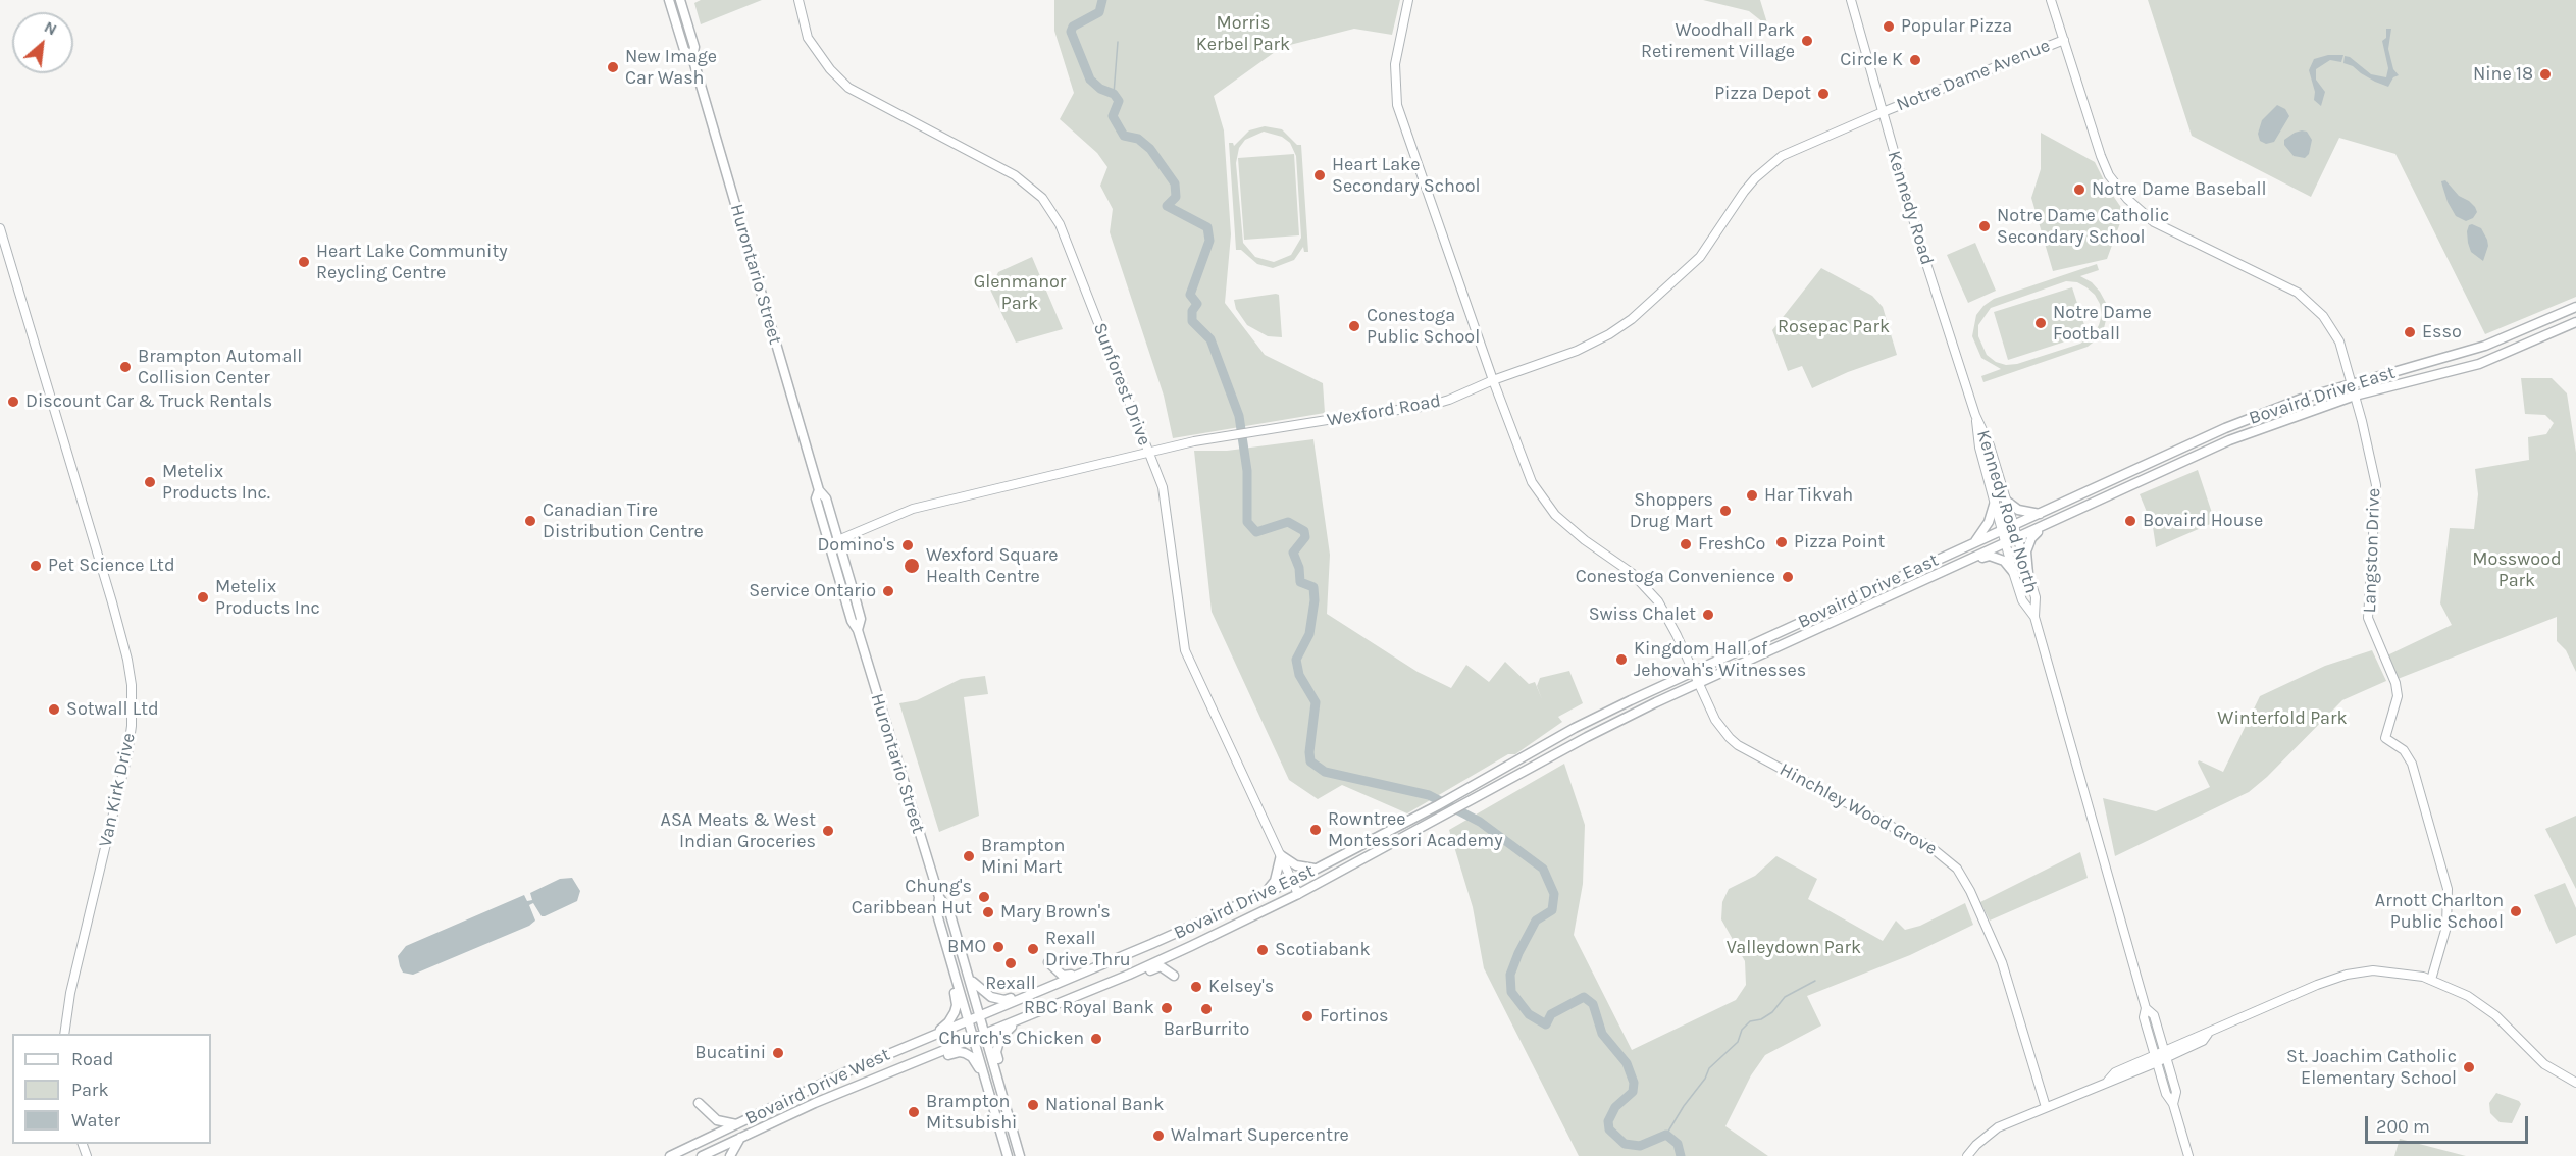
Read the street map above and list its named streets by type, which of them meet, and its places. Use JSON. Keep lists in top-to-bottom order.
{
  "streets": {
    "main road": ["Hurontario Street", "Bovaird Drive East", "Bovaird Drive West"],
    "street": [
      "Notre Dame Avenue",
      "Kennedy Road",
      "Sunforest Drive",
      "Wexford Road",
      "Kennedy Road North",
      "Langston Drive",
      "Van Kirk Drive",
      "Hinchley Wood Grove"
    ]
  },
  "crossings": [
    ["Notre Dame Avenue", "Kennedy Road"],
    ["Notre Dame Avenue", "Wexford Road"],
    ["Notre Dame Avenue", "Langston Drive"],
    ["Kennedy Road", "Wexford Road"],
    ["Kennedy Road", "Kennedy Road North"],
    ["Hurontario Street", "Bovaird Drive East"],
    ["Hurontario Street", "Wexford Road"],
    ["Hurontario Street", "Bovaird Drive West"],
    ["Sunforest Drive", "Bovaird Drive East"],
    ["Sunforest Drive", "Wexford Road"],
    ["Bovaird Drive East", "Kennedy Road North"],
    ["Bovaird Drive East", "Langston Drive"],
    ["Bovaird Drive East", "Hinchley Wood Grove"],
    ["Bovaird Drive East", "Bovaird Drive West"],
    ["Wexford Road", "Hinchley Wood Grove"]
  ],
  "parks": [
    "Morris Kerbel Park",
    "Glenmanor Park",
    "Rosepac Park",
    "Mosswood Park",
    "Winterfold Park",
    "Valleydown Park"
  ],
  "places": [
    "Popular Pizza",
    "Woodhall Park Retirement Village",
    "Circle K",
    "New Image Car Wash",
    "Nine 18",
    "Pizza Depot",
    "Heart Lake Secondary School",
    "Notre Dame Baseball",
    "Notre Dame Catholic Secondary School",
    "Heart Lake Community Reycling Centre",
    "Notre Dame Football",
    "Conestoga Public School",
    "Esso",
    "Brampton Automall Collision Center",
    "Discount Car & Truck Rentals",
    "Metelix Products Inc.",
    "Har Tikvah",
    "Shoppers Drug Mart",
    "Canadian Tire Distribution Centre",
    "Bovaird House",
    "Pizza Point",
    "FreshCo",
    "Domino's",
    "Pet Science Ltd",
    "Wexford Square Health Centre",
    "Conestoga Convenience",
    "Service Ontario",
    "Metelix Products Inc",
    "Swiss Chalet",
    "Kingdom Hall of Jehovah's Witnesses",
    "Sotwall Ltd",
    "Rowntree Montessori Academy",
    "ASA Meats & West Indian Groceries",
    "Brampton Mini Mart",
    "Chung's Caribbean Hut",
    "Arnott Charlton Public School",
    "Mary Brown's",
    "BMO",
    "Rexall Drive Thru",
    "Scotiabank",
    "Rexall",
    "Kelsey's",
    "RBC Royal Bank",
    "BarBurrito",
    "Fortinos",
    "Church's Chicken",
    "Bucatini",
    "St. Joachim Catholic Elementary School",
    "National Bank",
    "Brampton Mitsubishi",
    "Walmart Supercentre"
  ],
  "legend": ["Road", "Park", "Water"],
  "scale_bar": "200 m",
  "north": "top right"
}
